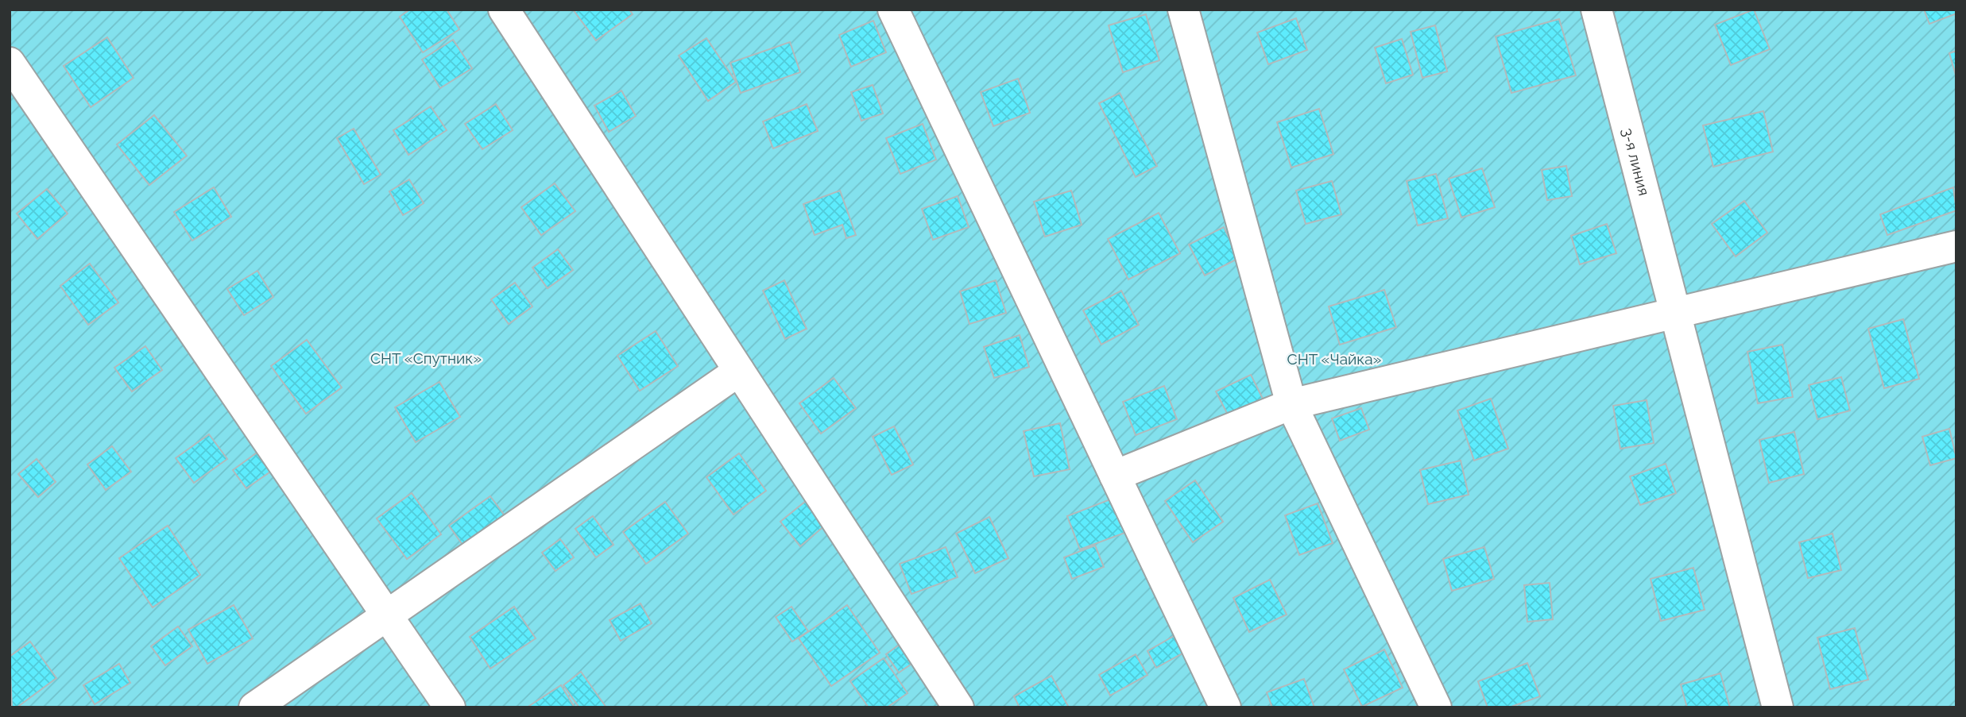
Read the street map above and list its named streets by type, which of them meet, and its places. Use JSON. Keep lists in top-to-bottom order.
{
  "streets": {
    "street": ["3-я линия"]
  },
  "parks": ["СНТ «Спутник»", "СНТ «Чайка»"]
}
